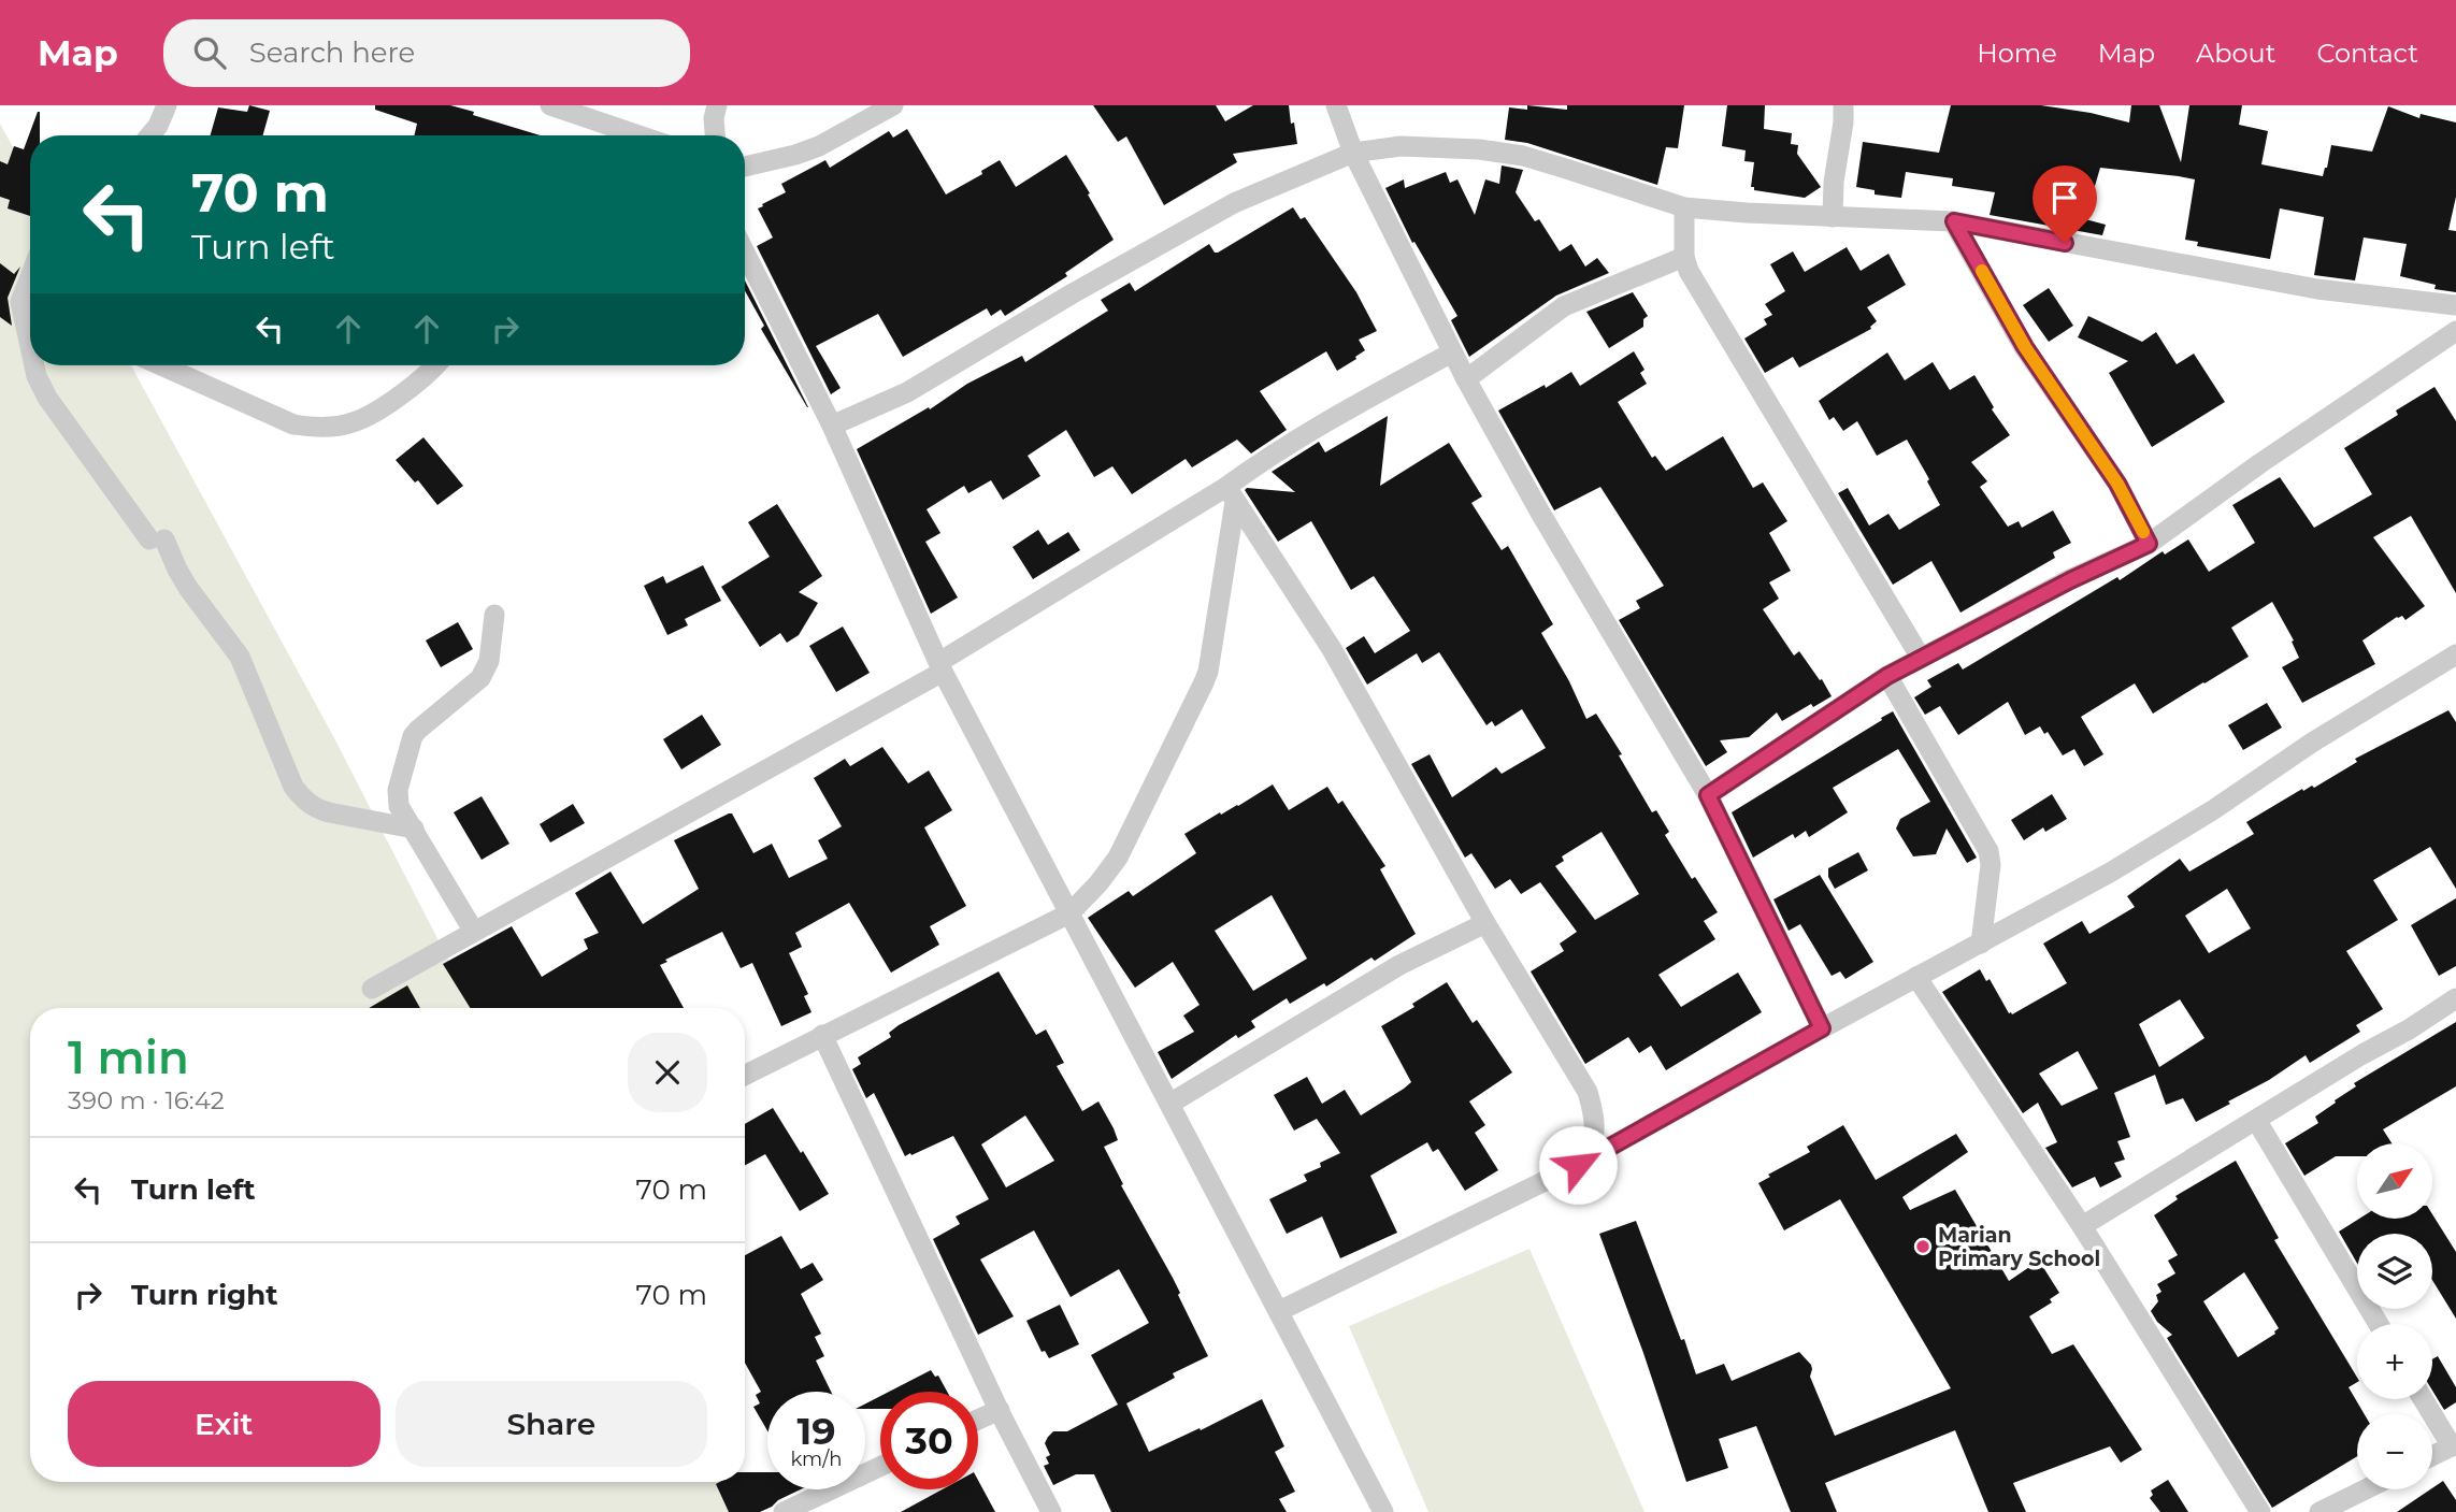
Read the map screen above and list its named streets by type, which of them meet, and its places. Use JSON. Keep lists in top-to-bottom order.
{
  "places": ["Marian Primary School"],
  "north": "top right",
  "page": {
    "header": "Map",
    "search": "Search here",
    "nav": [
      "Home",
      "Map",
      "About",
      "Contact"
    ],
    "turn": ["70 m", "Turn left"],
    "heading": ["1 min", "390 m · 16:42"],
    "list": [
      {
        "name": "Turn left",
        "value": "70 m"
      },
      {
        "name": "Turn right",
        "value": "70 m"
      }
    ],
    "map_buttons": ["+", "−"],
    "buttons": ["Exit", "Share"],
    "speed": "19 km/h",
    "limit": "30"
  }
}
